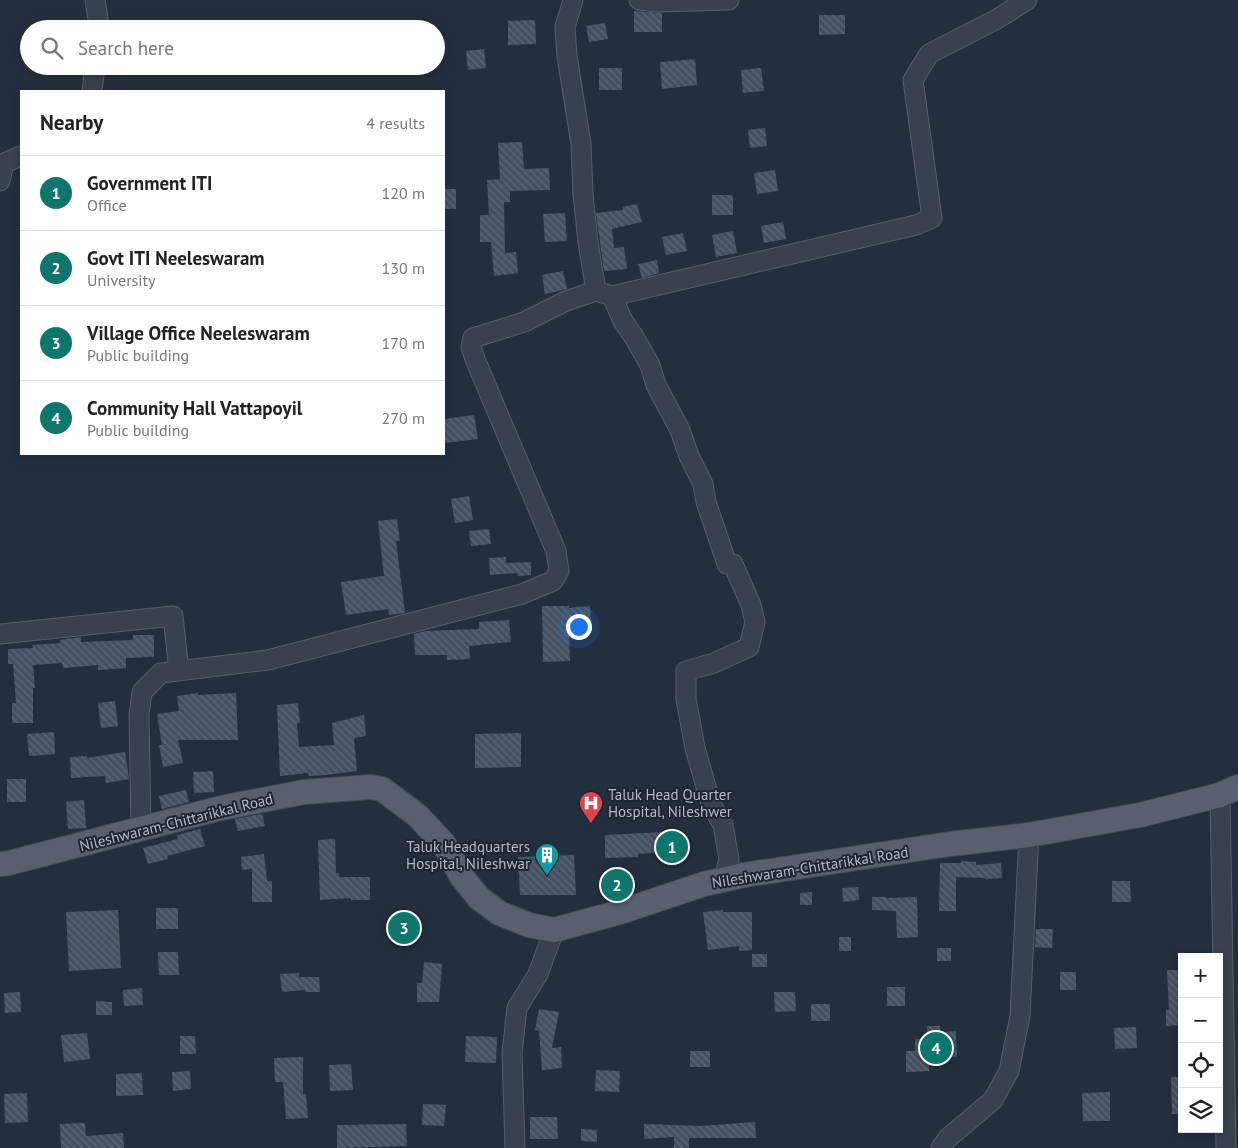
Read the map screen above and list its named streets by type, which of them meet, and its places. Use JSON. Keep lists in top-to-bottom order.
{
  "streets": {
    "main road": ["Nileshwaram-Chittarikkal Road"]
  },
  "places": {
    "hospital": ["Taluk Head Quarter Hospital, Nileshwer"],
    "building": ["Taluk Headquarters Hospital, Nileshwar"]
  },
  "page": {
    "search": "Search here",
    "heading": ["Nearby", "4 results"],
    "list": [
      {
        "mark": "1",
        "name": "Government ITI",
        "note": "Office",
        "value": "120 m"
      },
      {
        "mark": "2",
        "name": "Govt ITI Neeleswaram",
        "note": "University",
        "value": "130 m"
      },
      {
        "mark": "3",
        "name": "Village Office Neeleswaram",
        "note": "Public building",
        "value": "170 m"
      },
      {
        "mark": "4",
        "name": "Community Hall Vattapoyil",
        "note": "Public building",
        "value": "270 m"
      }
    ],
    "pins": [
      "1",
      "2",
      "3",
      "4"
    ],
    "map_buttons": ["+", "−"]
  }
}
